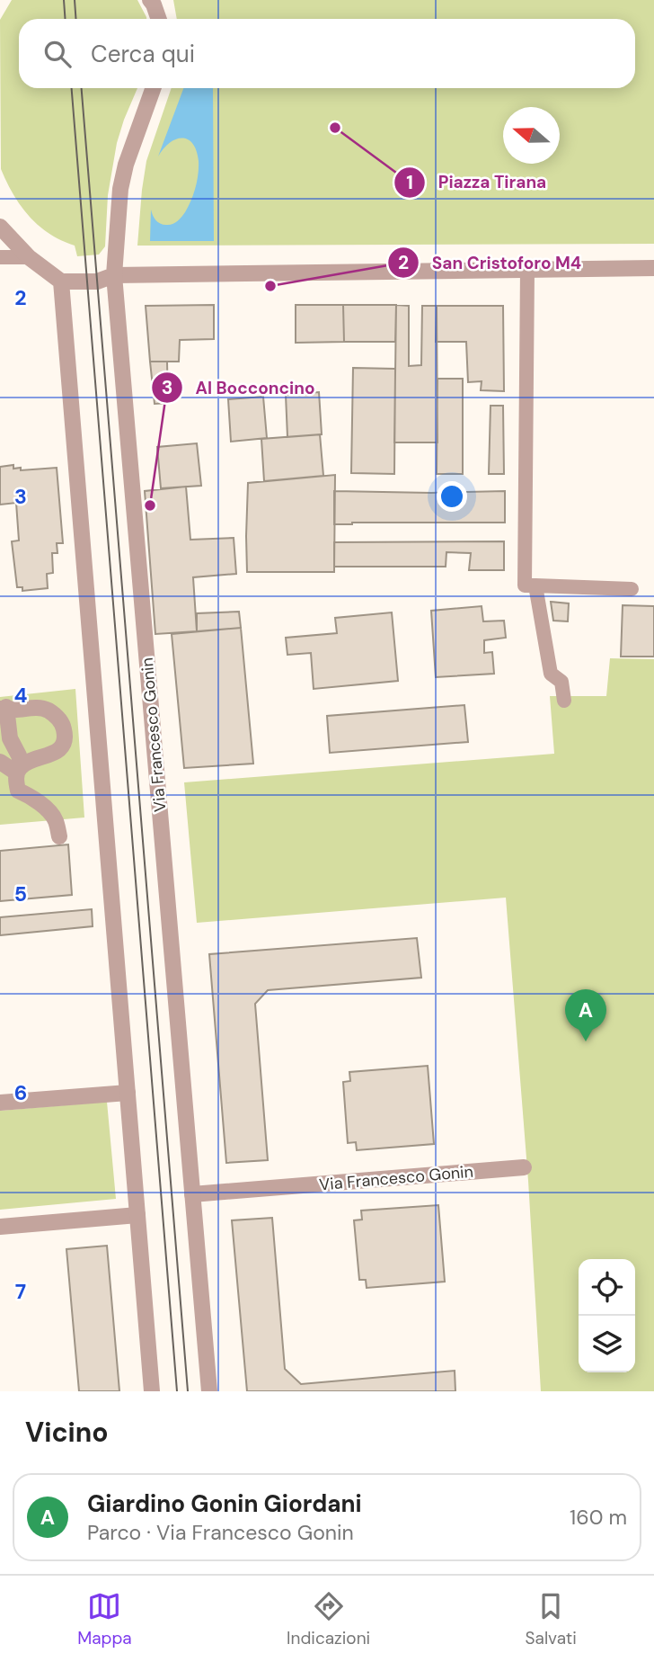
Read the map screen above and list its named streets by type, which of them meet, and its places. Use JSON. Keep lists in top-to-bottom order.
{
  "streets": {
    "street": ["Via Francesco Gonin"]
  },
  "places": ["Piazza Tirana", "San Cristoforo M4", "Al Bocconcino"],
  "north": "left",
  "page": {
    "search": "Cerca qui",
    "pins": "A",
    "heading": "Vicino",
    "list": [
      {
        "mark": "A",
        "name": "Giardino Gonin Giordani",
        "note": "Parco · Via Francesco Gonin",
        "value": "160 m"
      }
    ],
    "nav": ["Mappa", "Indicazioni", "Salvati"]
  },
  "grid": {
    "rows": [
      "2",
      "3",
      "4",
      "5",
      "6",
      "7"
    ]
  }
}
